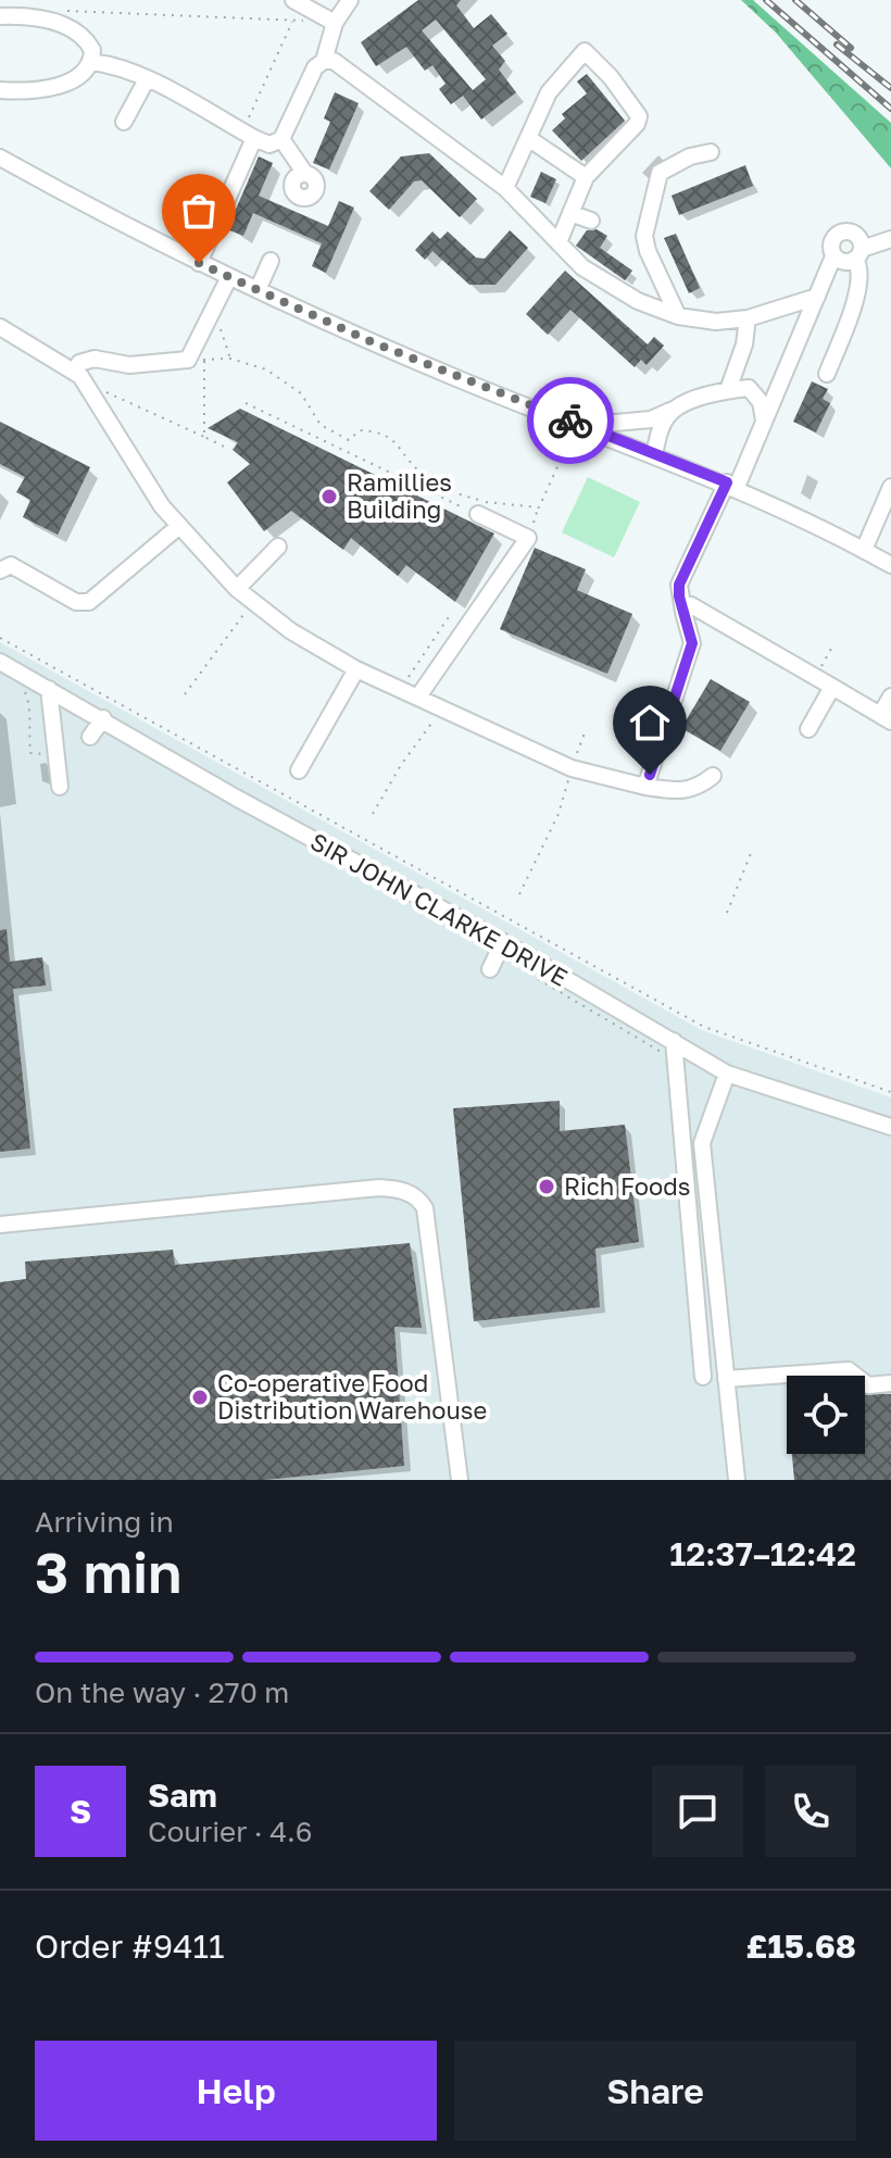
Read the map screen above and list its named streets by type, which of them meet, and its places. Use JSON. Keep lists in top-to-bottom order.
{
  "streets": {
    "street": ["SIR JOHN CLARKE DRIVE"]
  },
  "places": ["Ramillies Building", "Rich Foods", "Co-operative Food Distribution Warehouse"],
  "page": {
    "heading": ["3 min", "Arriving in", "12:37–12:42"],
    "panel": [
      "Sam",
      "Courier · 4.6",
      "Order #9411",
      "£15.68"
    ],
    "bar": "On the way · 270 m",
    "round": "S",
    "buttons": ["Help", "Share"]
  }
}
